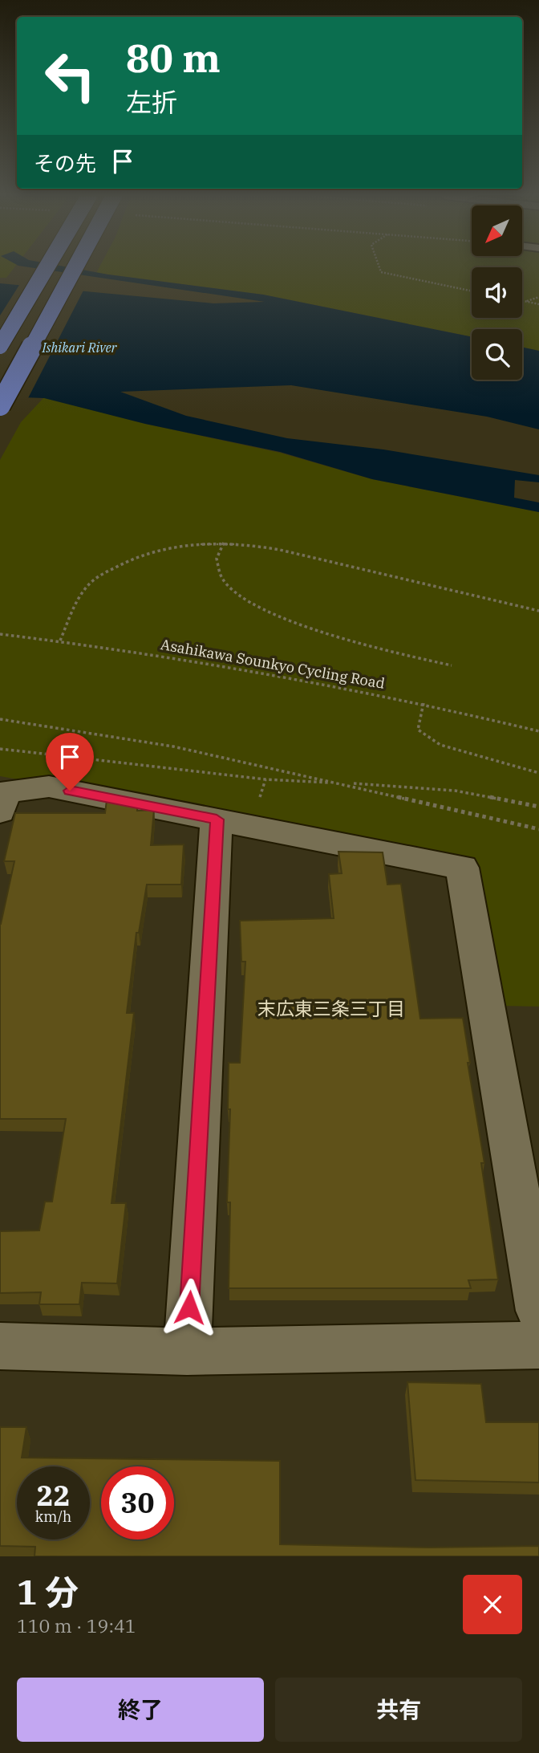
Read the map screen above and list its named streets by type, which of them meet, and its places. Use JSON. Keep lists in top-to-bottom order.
{
  "streets": {
    "path": ["Asahikawa Sounkyo Cycling Road"]
  },
  "districts": ["末広東三条三丁目"],
  "water": ["Ishikari River"],
  "north": "bottom left",
  "page": {
    "turn": ["80 m", "左折"],
    "then": "その先",
    "speed": "22 km/h",
    "limit": "30",
    "heading": ["1 分", "110 m · 19:41"],
    "buttons": ["終了", "共有"]
  }
}
